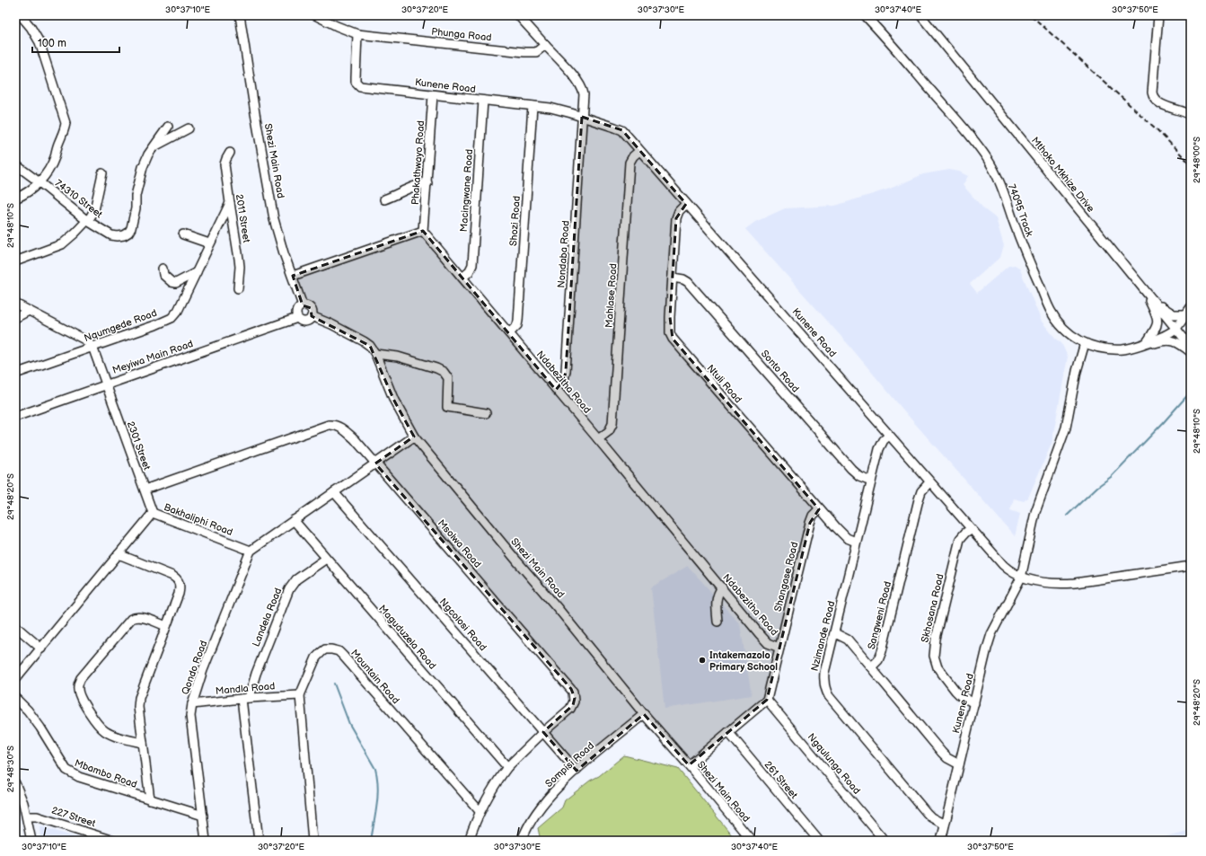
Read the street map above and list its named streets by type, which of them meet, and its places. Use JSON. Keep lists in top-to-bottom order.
{
  "streets": {
    "street": [
      "Phunga Road",
      "Kunene Road",
      "Shezi Main Road",
      "Phakathwayo Road",
      "Mthoko Mkhize Drive",
      "Macingwane Road",
      "74310 Street",
      "74095 Track",
      "2011 Street",
      "Shozi Road",
      "Nondaba Road",
      "Mahlase Road",
      "Nqumgede Road",
      "Meyiwa Main Road",
      "Sonto Road",
      "Ndabezitha Road",
      "Ntuli Road",
      "2301 Street",
      "Bakhaliphi Road",
      "Msolwa Road",
      "Shangase Road",
      "Skhosana Road",
      "Sangweni Road",
      "Landela Road",
      "Ngcolosi Road",
      "Nzimande Road",
      "Maguduzela Road",
      "Qondo Road",
      "Mountain Road",
      "Mandla Road",
      "Ngqulunga Road",
      "Sompisi Road",
      "Mbambo Road",
      "261 Street",
      "227 Street"
    ]
  },
  "crossings": [
    ["Phunga Road", "Kunene Road"],
    ["Kunene Road", "Phakathwayo Road"],
    ["Kunene Road", "Macingwane Road"],
    ["Kunene Road", "74095 Track"],
    ["Kunene Road", "Shozi Road"],
    ["Kunene Road", "Nondaba Road"],
    ["Kunene Road", "Mahlase Road"],
    ["Kunene Road", "Ntuli Road"],
    ["Kunene Road", "Skhosana Road"],
    ["Kunene Road", "Sangweni Road"],
    ["Kunene Road", "Nzimande Road"],
    ["Shezi Main Road", "Meyiwa Main Road"],
    ["Shezi Main Road", "Sompisi Road"],
    ["Phakathwayo Road", "Ndabezitha Road"],
    ["Mthoko Mkhize Drive", "74095 Track"],
    ["Macingwane Road", "Ndabezitha Road"],
    ["2011 Street", "Nqumgede Road"],
    ["Shozi Road", "Ndabezitha Road"],
    ["Nondaba Road", "Ndabezitha Road"],
    ["Mahlase Road", "Ndabezitha Road"],
    ["Nqumgede Road", "2301 Street"],
    ["Meyiwa Main Road", "2301 Street"],
    ["Sonto Road", "Ntuli Road"],
    ["Sonto Road", "Nzimande Road"],
    ["Ndabezitha Road", "Shangase Road"],
    ["Ntuli Road", "Shangase Road"],
    ["Ntuli Road", "Nzimande Road"],
    ["2301 Street", "Bakhaliphi Road"],
    ["2301 Street", "Msolwa Road"],
    ["Bakhaliphi Road", "Qondo Road"],
    ["Msolwa Road", "Ngcolosi Road"],
    ["Msolwa Road", "Maguduzela Road"],
    ["Msolwa Road", "Mountain Road"],
    ["Shangase Road", "Ngqulunga Road"],
    ["Landela Road", "Maguduzela Road"],
    ["Landela Road", "Mandla Road"],
    ["Ngcolosi Road", "Sompisi Road"],
    ["Qondo Road", "Mandla Road"],
    ["Qondo Road", "Mbambo Road"],
    ["Mountain Road", "Mandla Road"]
  ],
  "places": ["Intakemazolo Primary School"],
  "scale_bar": "100 m",
  "coordinates": [
    "30°37'10\"E",
    "30°37'20\"E",
    "30°37'30\"E",
    "30°37'40\"E",
    "30°37'50\"E",
    "29°48'00\"S",
    "29°48'10\"S",
    "29°48'20\"S",
    "29°48'30\"S"
  ]
}
